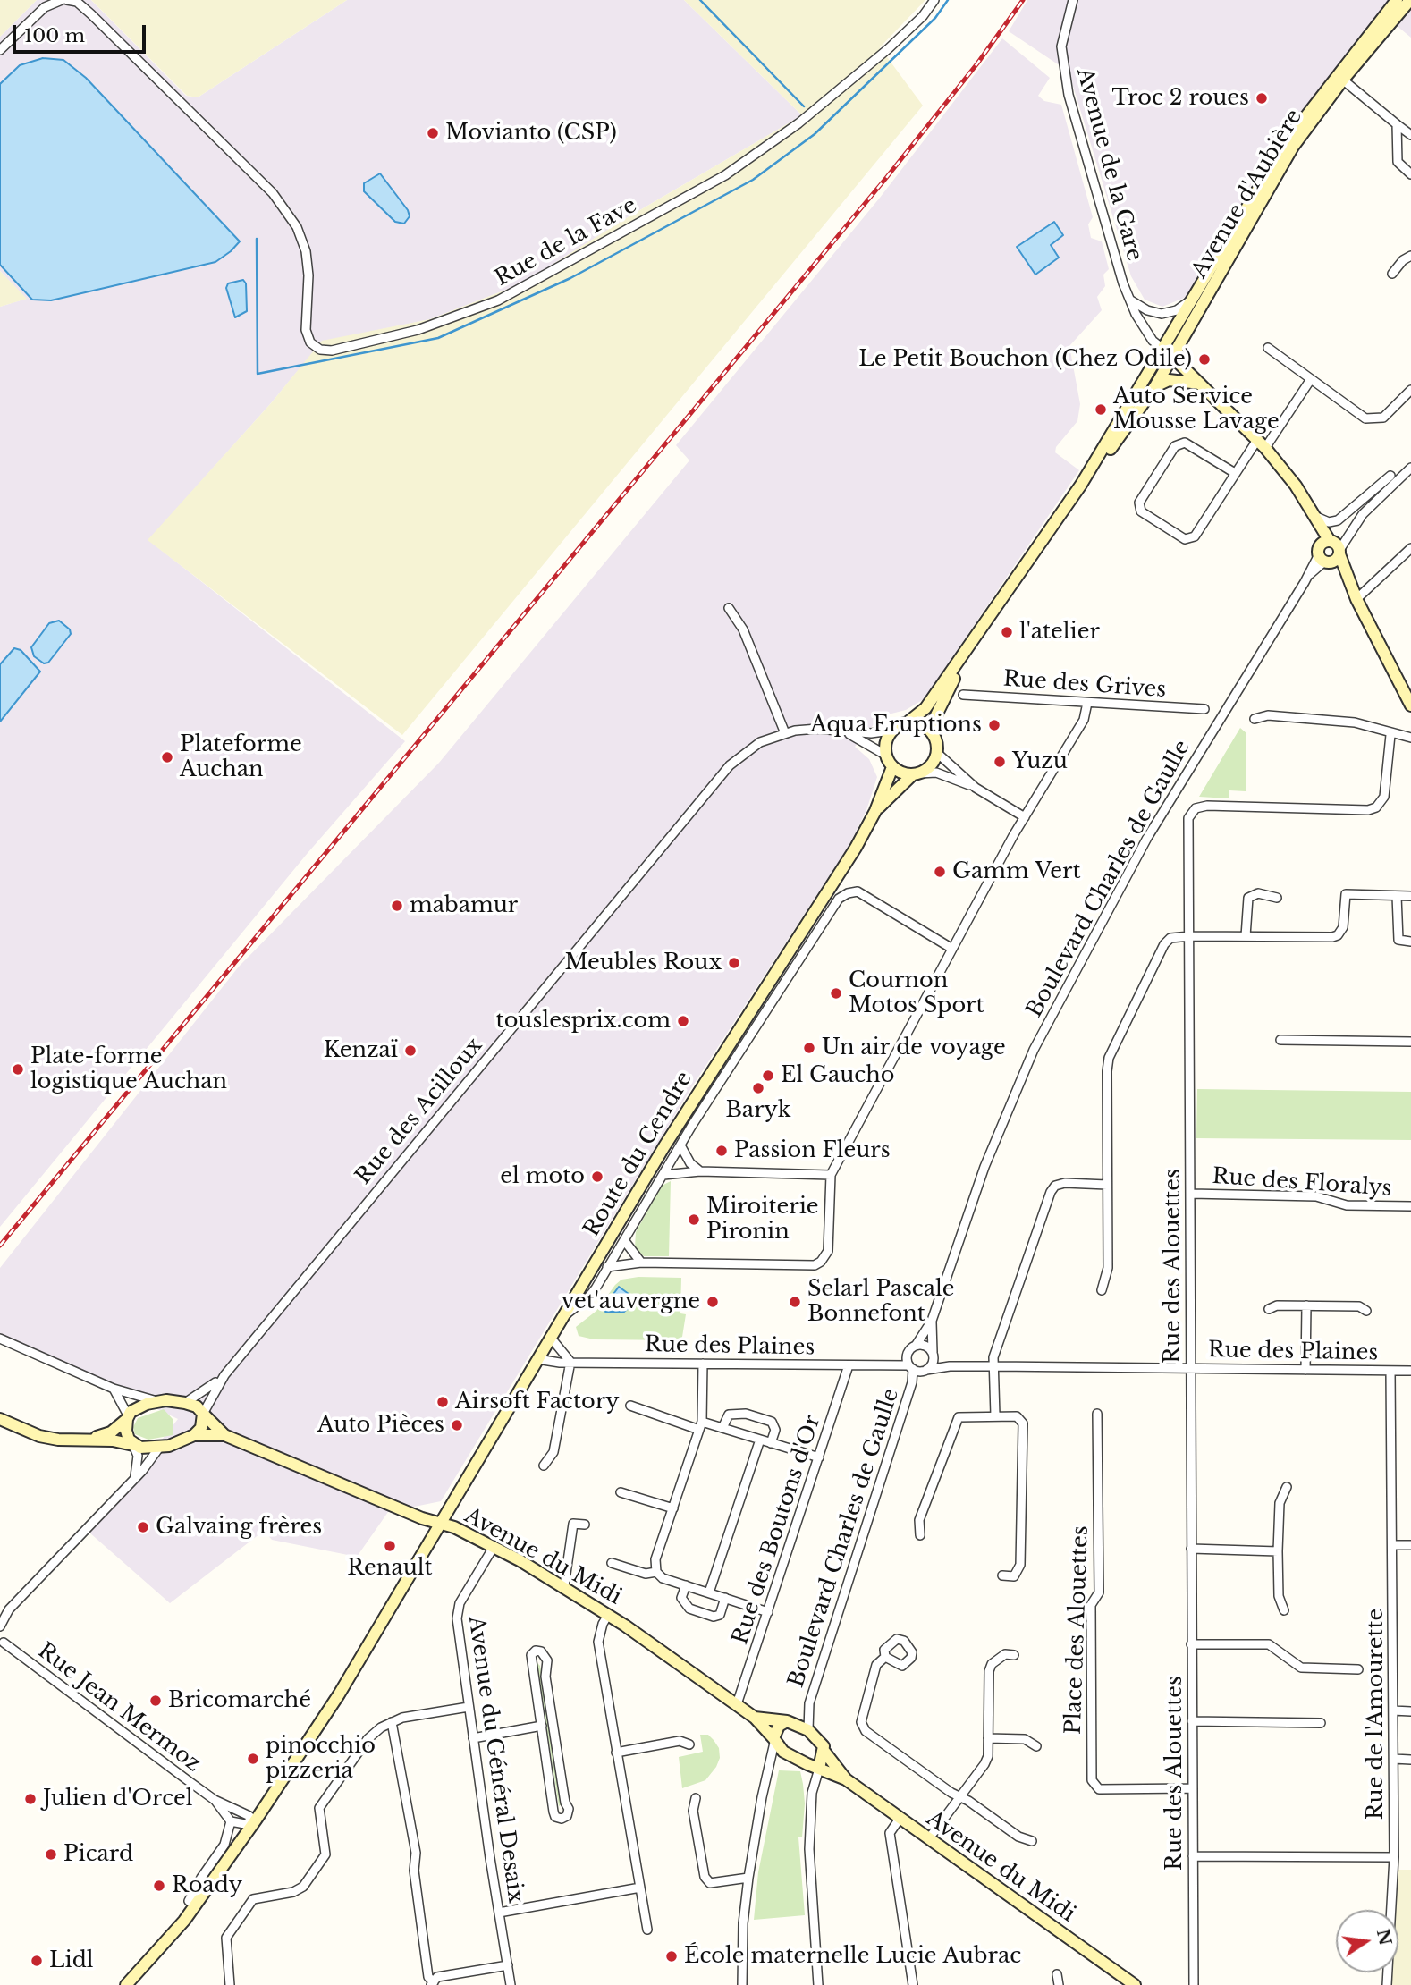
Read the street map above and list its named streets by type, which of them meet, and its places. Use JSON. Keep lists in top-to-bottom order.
{
  "streets": {
    "main road": ["Avenue d'Aubière", "Route du Cendre", "Avenue du Midi"],
    "street": [
      "Avenue de la Gare",
      "Rue de la Fave",
      "Rue des Grives",
      "Boulevard Charles de Gaulle",
      "Rue des Acilloux",
      "Rue des Floralys",
      "Rue des Alouettes",
      "Rue des Plaines",
      "Rue des Boutons d'Or",
      "Place des Alouettes",
      "Rue Jean Mermoz",
      "Rue de l'Amourette",
      "Avenue du Général Desaix"
    ]
  },
  "crossings": [
    ["Avenue de la Gare", "Avenue d'Aubière"],
    ["Boulevard Charles de Gaulle", "Rue des Plaines"],
    ["Boulevard Charles de Gaulle", "Avenue du Midi"],
    ["Rue des Acilloux", "Route du Cendre"],
    ["Rue des Acilloux", "Avenue du Midi"],
    ["Route du Cendre", "Rue des Plaines"],
    ["Route du Cendre", "Avenue du Midi"],
    ["Route du Cendre", "Rue Jean Mermoz"],
    ["Rue des Floralys", "Rue des Alouettes"],
    ["Rue des Alouettes", "Rue des Plaines"],
    ["Rue des Alouettes", "Place des Alouettes"],
    ["Rue des Plaines", "Rue des Boutons d'Or"],
    ["Rue des Plaines", "Rue de l'Amourette"],
    ["Rue des Boutons d'Or", "Avenue du Midi"],
    ["Avenue du Midi", "Avenue du Général Desaix"]
  ],
  "places": [
    "Troc 2 roues",
    "Movianto (CSP)",
    "Le Petit Bouchon (Chez Odile)",
    "Auto Service Mousse Lavage",
    "l'atelier",
    "Aqua Eruptions",
    "Plateforme Auchan",
    "Yuzu",
    "Gamm Vert",
    "mabamur",
    "Meubles Roux",
    "Cournon Motos Sport",
    "touslesprix.com",
    "Un air de voyage",
    "Kenzaï",
    "Plate-forme logistique Auchan",
    "El Gaucho",
    "Baryk",
    "Passion Fleurs",
    "el moto",
    "Miroiterie Pironin",
    "vet'auvergne",
    "Selarl Pascale Bonnefont",
    "Airsoft Factory",
    "Auto Pièces",
    "Galvaing frères",
    "Renault",
    "Bricomarché",
    "pinocchio pizzeria",
    "Julien d'Orcel",
    "Picard",
    "Roady",
    "École maternelle Lucie Aubrac",
    "Lidl"
  ],
  "scale_bar": "100 m",
  "north": "right"
}
